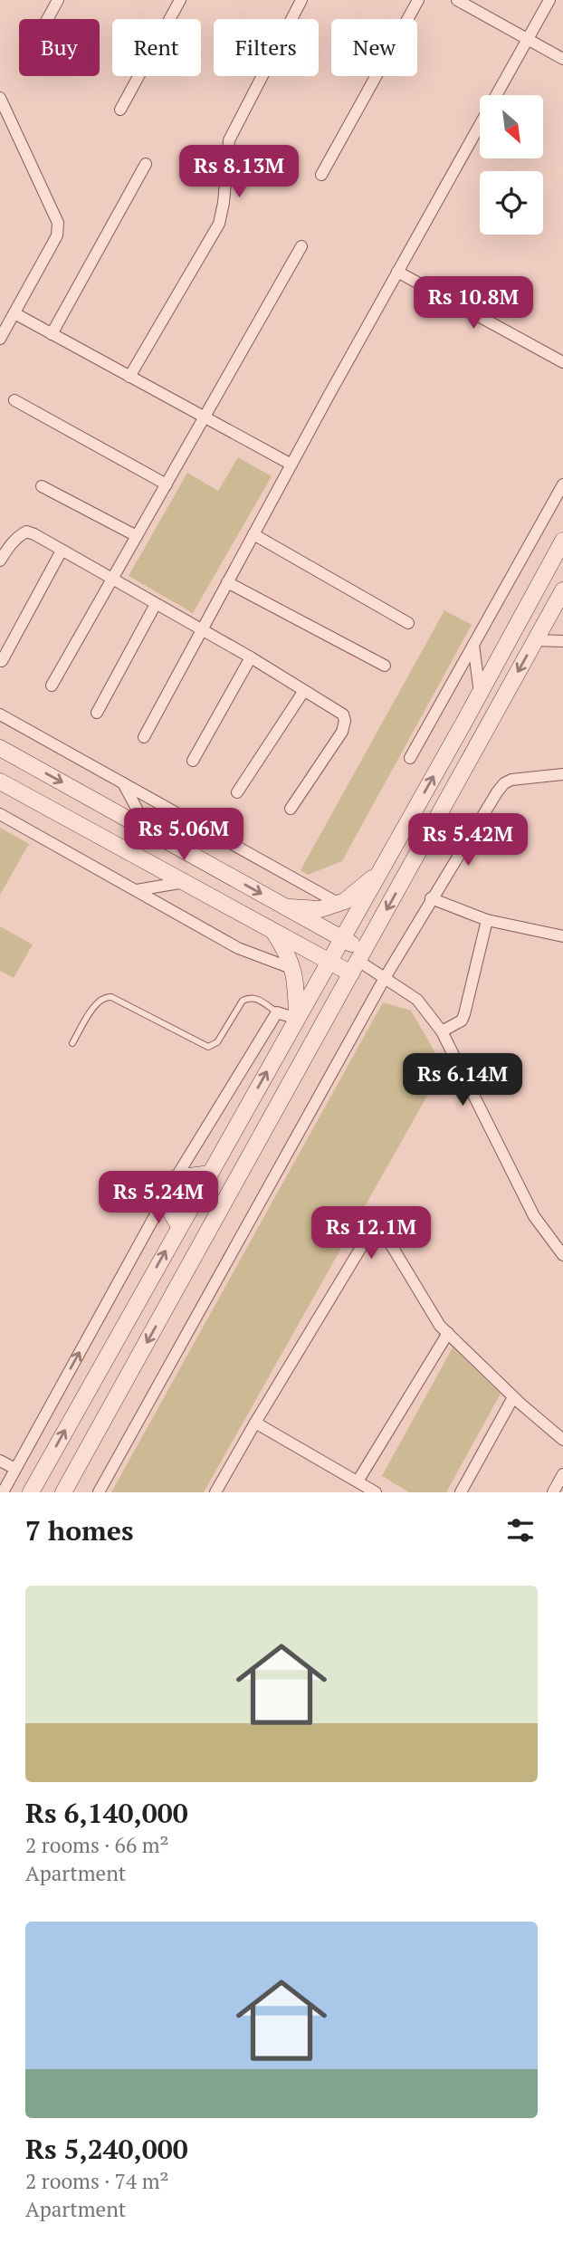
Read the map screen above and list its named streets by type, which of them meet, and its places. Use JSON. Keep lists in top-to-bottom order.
{
  "north": "bottom right",
  "page": {
    "chip": [
      "Buy",
      "Rent",
      "Filters",
      "New"
    ],
    "price": [
      "Rs 8.13M",
      "Rs 10.8M",
      "Rs 5.06M",
      "Rs 5.42M",
      "Rs 6.14M",
      "Rs 5.24M",
      "Rs 12.1M"
    ],
    "heading": "7 homes",
    "list": [
      {
        "name": "Rs 6,140,000",
        "note": "2 rooms · 66 m² · Apartment"
      },
      {
        "name": "Rs 5,240,000",
        "note": "2 rooms · 74 m² · Apartment"
      }
    ]
  }
}
